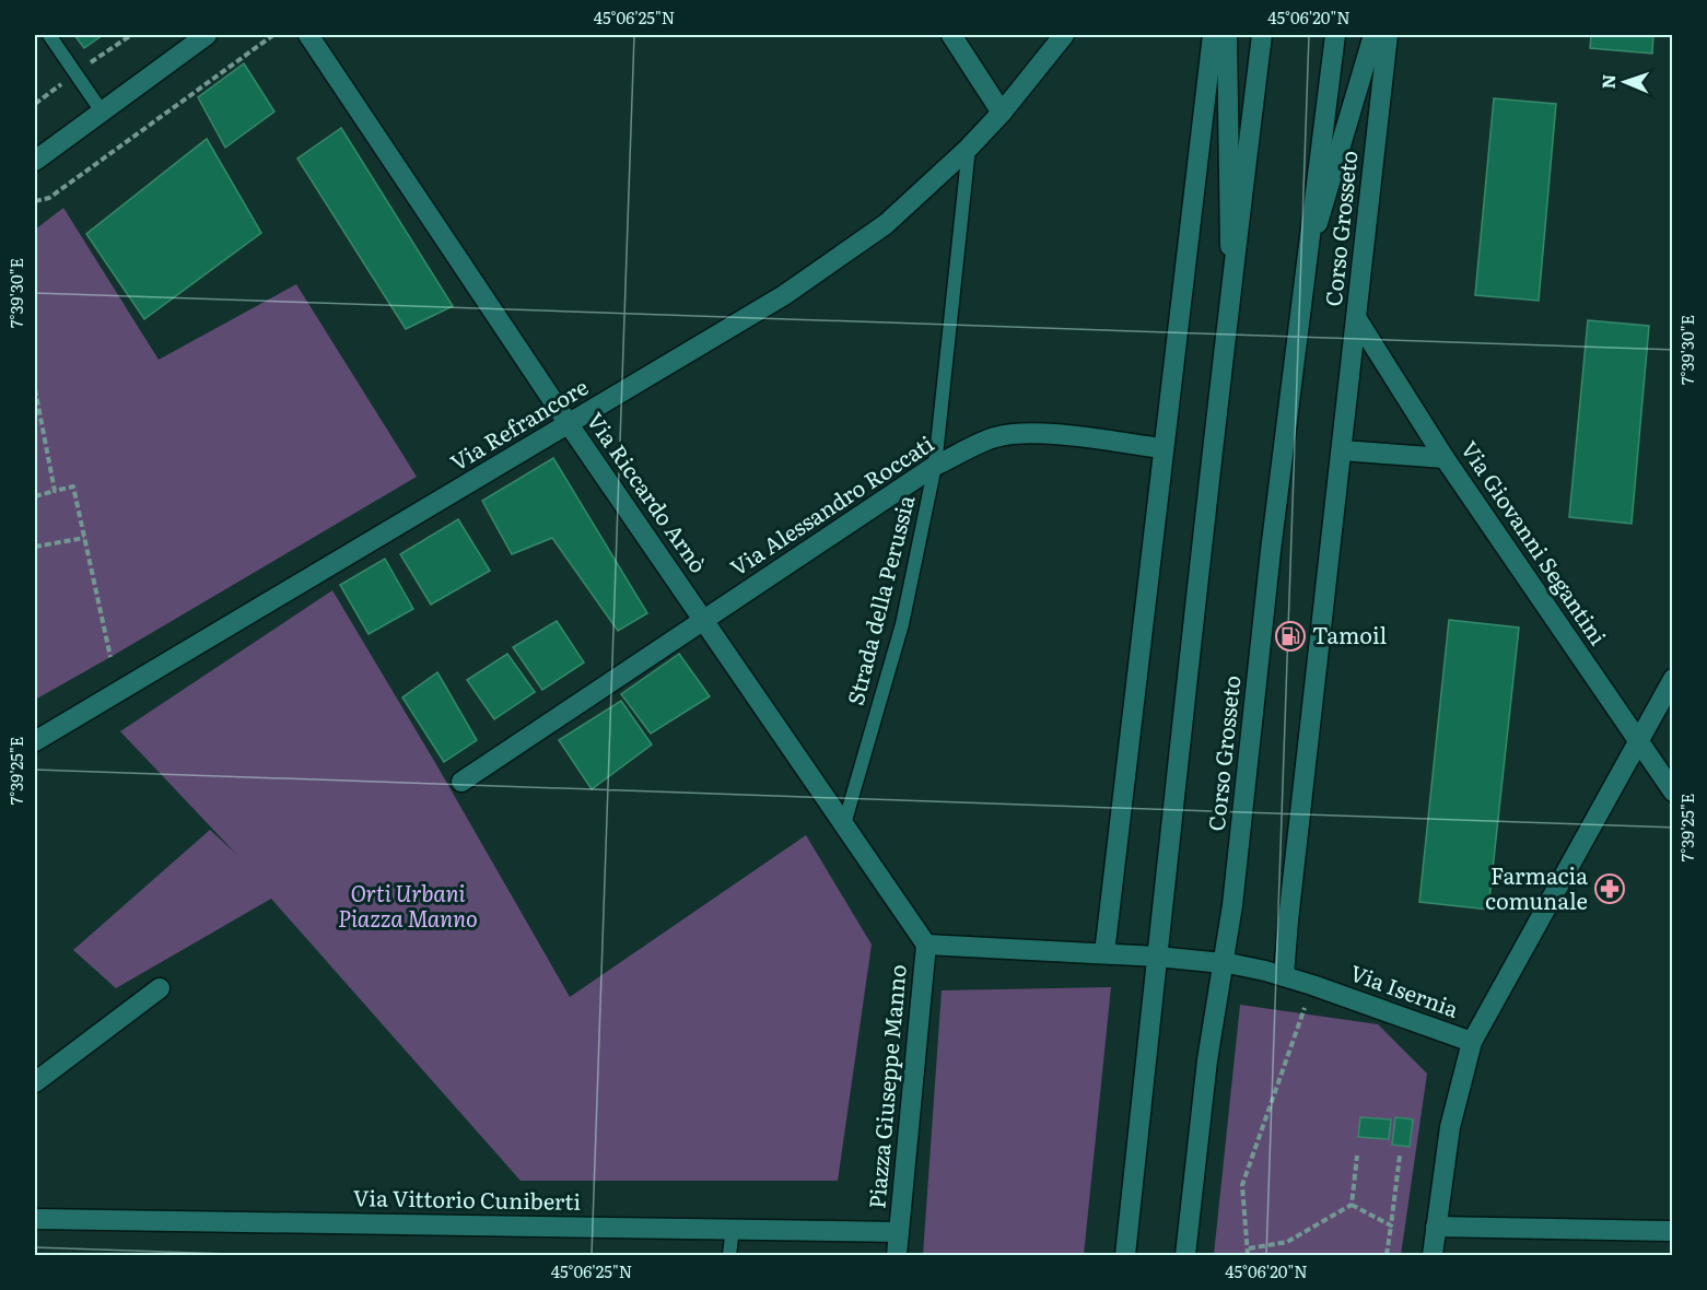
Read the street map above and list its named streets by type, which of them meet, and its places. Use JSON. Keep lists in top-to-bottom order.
{
  "streets": {
    "street": [
      "Corso Grosseto",
      "Via Refrancore",
      "Via Riccardo Arnò",
      "Via Alessandro Roccati",
      "Via Giovanni Segantini",
      "Via Isernia",
      "Piazza Giuseppe Manno",
      "Via Vittorio Cuniberti"
    ],
    "lane": ["Strada della Perussia"]
  },
  "crossings": [
    ["Corso Grosseto", "Via Giovanni Segantini"],
    ["Corso Grosseto", "Via Isernia"],
    ["Via Refrancore", "Via Riccardo Arnò"],
    ["Via Refrancore", "Strada della Perussia"],
    ["Via Riccardo Arnò", "Via Alessandro Roccati"],
    ["Via Riccardo Arnò", "Strada della Perussia"],
    ["Via Riccardo Arnò", "Piazza Giuseppe Manno"],
    ["Via Alessandro Roccati", "Strada della Perussia"],
    ["Via Giovanni Segantini", "Via Isernia"],
    ["Via Isernia", "Piazza Giuseppe Manno"],
    ["Piazza Giuseppe Manno", "Via Vittorio Cuniberti"]
  ],
  "parks": ["Orti Urbani Piazza Manno"],
  "places": {
    "fuel station": ["Tamoil"],
    "pharmacy": ["Farmacia comunale"]
  },
  "north": "left",
  "coordinates": [
    "45°06'25\"N",
    "45°06'20\"N",
    "7°39'30\"E",
    "7°39'25\"E"
  ]
}
